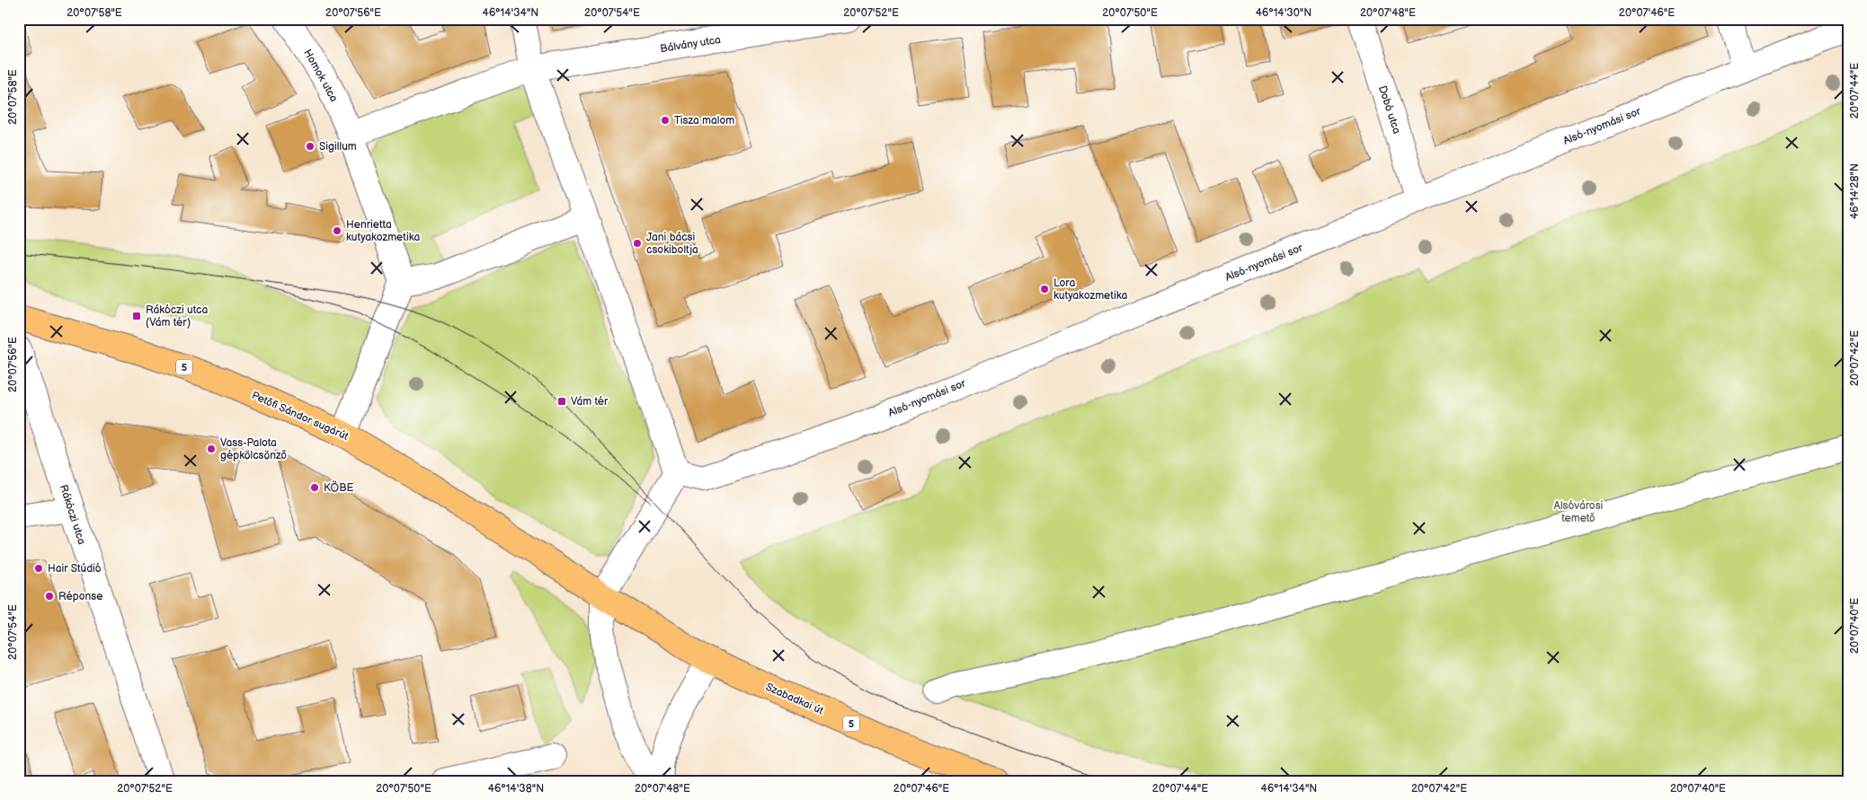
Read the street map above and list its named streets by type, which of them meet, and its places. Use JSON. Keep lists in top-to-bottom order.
{
  "streets": {
    "main road": ["5", "Petőfi Sándor sugárút", "Szabadkai út"],
    "street": [
      "Bálvány utca",
      "Homok utca",
      "Dobó utca",
      "Alsó-nyomási sor",
      "Rákóczi utca"
    ]
  },
  "crossings": [
    ["Dobó utca", "Alsó-nyomási sor"],
    ["Petőfi Sándor sugárút", "Szabadkai út"]
  ],
  "parks": ["Alsóvárosi temető"],
  "places": {
    "other": [
      "Tisza malom",
      "Sigillum",
      "Henrietta kutyakozmetika",
      "Jani bácsi csokiboltja",
      "Lora kutyakozmetika",
      "Vass-Palota gépkölcsönző",
      "KÖBE",
      "Hair Stúdió",
      "Réponse"
    ],
    "transit": ["Rákóczi utca (Vám tér)", "Vám tér"]
  },
  "coordinates": [
    "20°07'58\"E",
    "20°07'56\"E",
    "46°14'34\"N",
    "20°07'54\"E",
    "20°07'52\"E",
    "20°07'50\"E",
    "46°14'30\"N",
    "20°07'48\"E",
    "20°07'46\"E",
    "20°07'44\"E",
    "46°14'28\"N",
    "20°07'42\"E",
    "20°07'40\"E",
    "46°14'38\"N"
  ]
}
